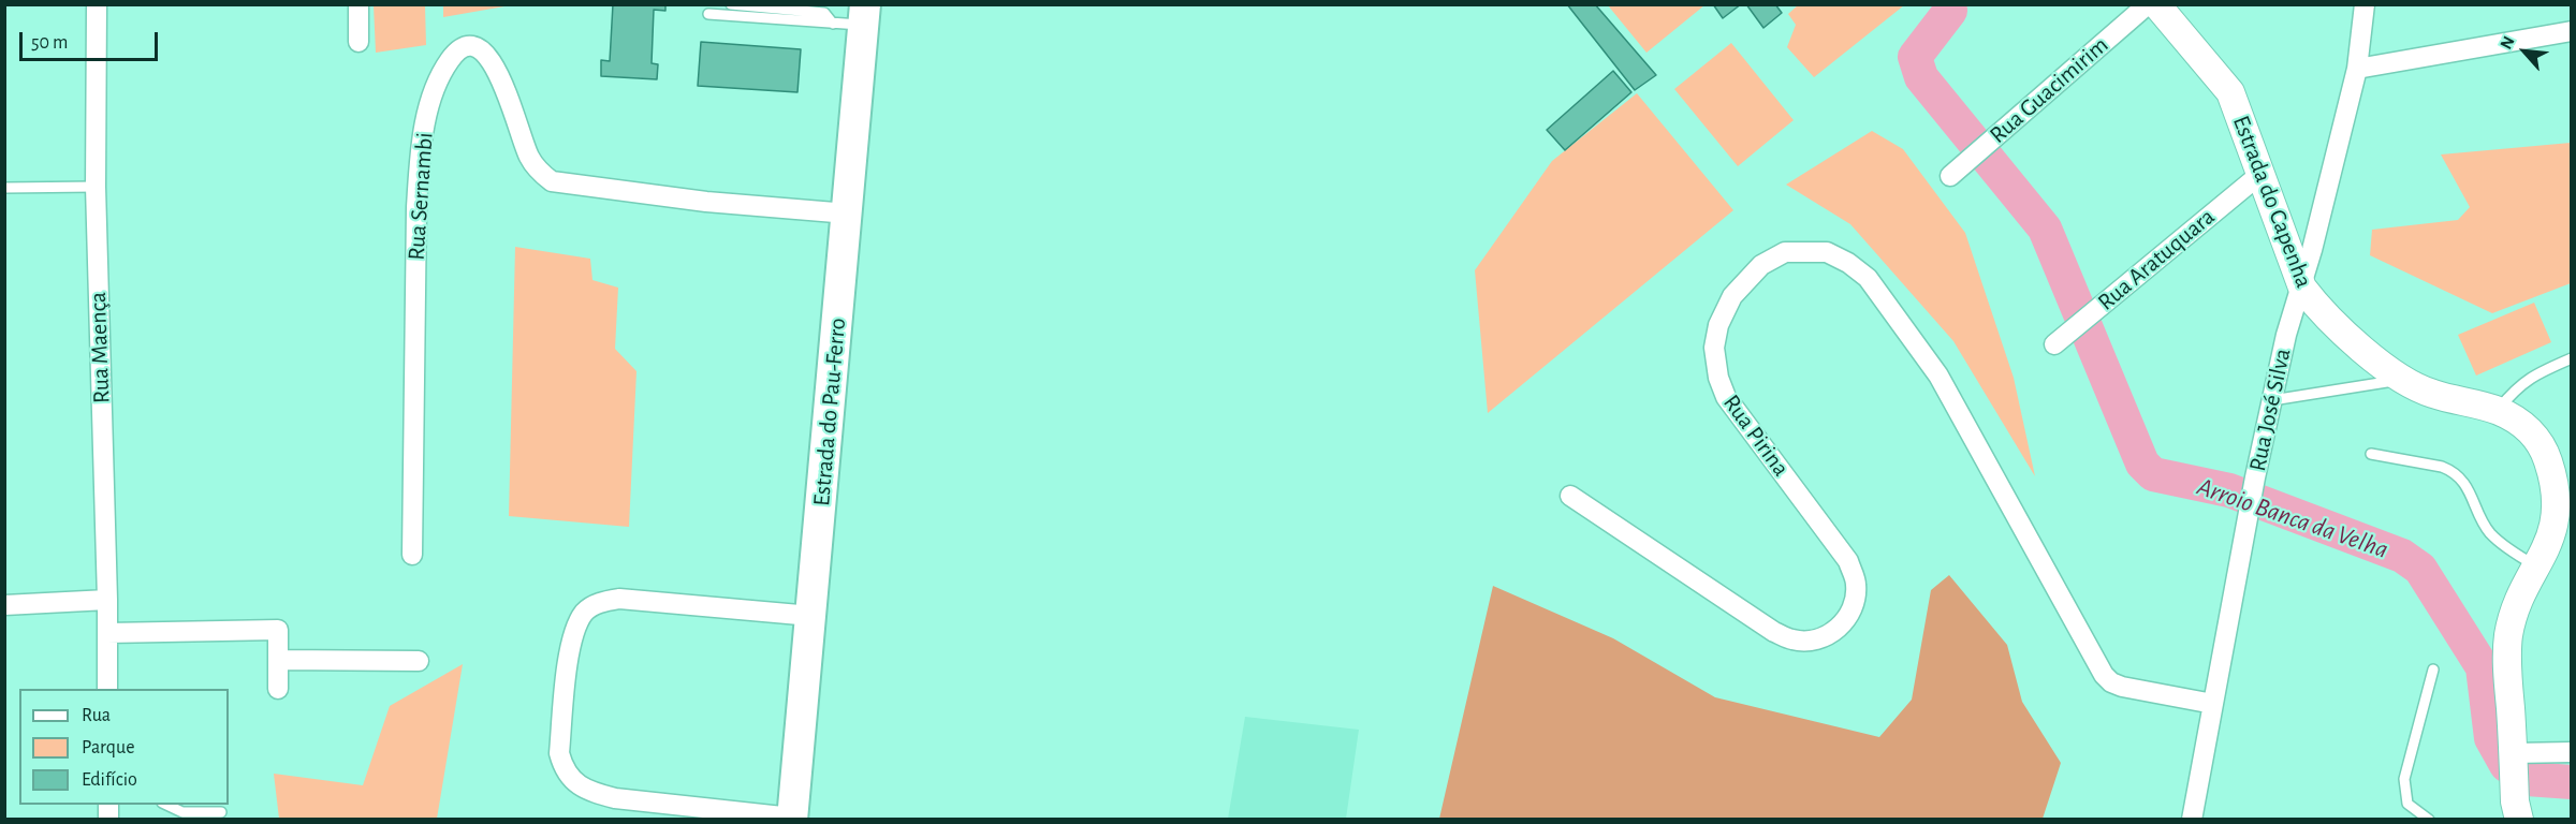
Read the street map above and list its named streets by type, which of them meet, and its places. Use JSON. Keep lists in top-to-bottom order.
{
  "streets": {
    "main road": ["Estrada do Pau-Ferro"],
    "street": [
      "Rua Guacimirim",
      "Rua Sernambi",
      "Estrada do Capenha",
      "Rua Aratuquara",
      "Rua Maença",
      "Rua José Silva",
      "Rua Pirina"
    ]
  },
  "crossings": [
    ["Rua Sernambi", "Estrada do Pau-Ferro"],
    ["Estrada do Capenha", "Rua Aratuquara"],
    ["Estrada do Capenha", "Rua José Silva"],
    ["Rua José Silva", "Rua Pirina"]
  ],
  "water": ["Arroio Banca da Velha"],
  "legend": ["Rua", "Parque", "Edifício"],
  "scale_bar": "50 m",
  "north": "top left"
}
